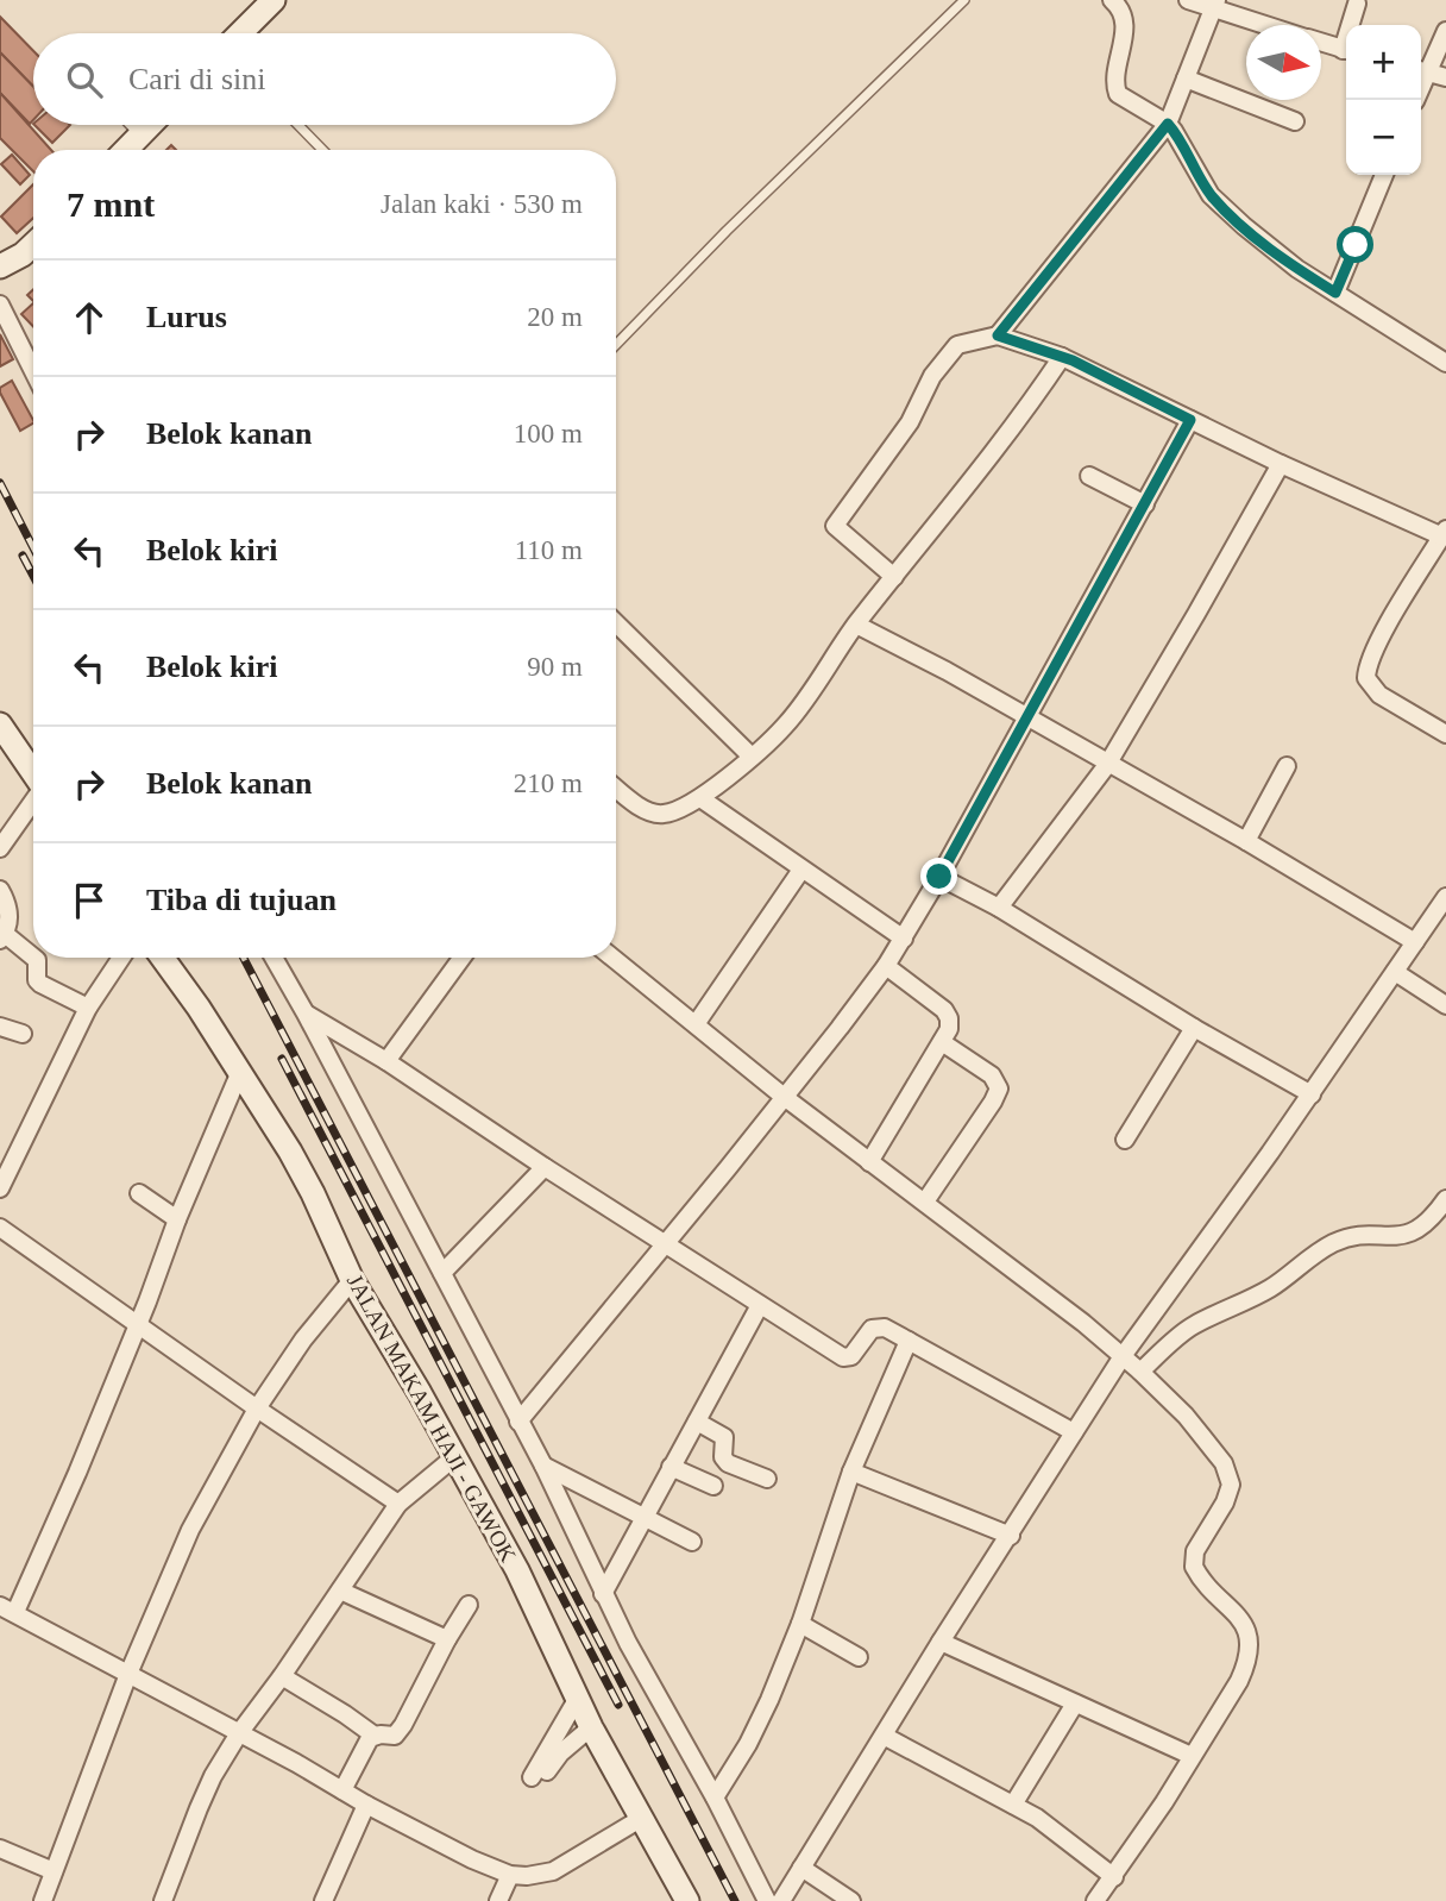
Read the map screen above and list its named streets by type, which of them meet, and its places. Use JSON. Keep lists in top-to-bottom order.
{
  "streets": {
    "street": ["JALAN MAKAM HAJI - GAWOK"]
  },
  "north": "right",
  "page": {
    "map_buttons": ["+", "−"],
    "search": "Cari di sini",
    "heading": ["7 mnt", "Jalan kaki · 530 m"],
    "list": [
      ["Lurus", "20 m"],
      ["Belok kanan", "100 m"],
      ["Belok kiri", "110 m"],
      ["Belok kiri", "90 m"],
      ["Belok kanan", "210 m"],
      "Tiba di tujuan"
    ]
  }
}
